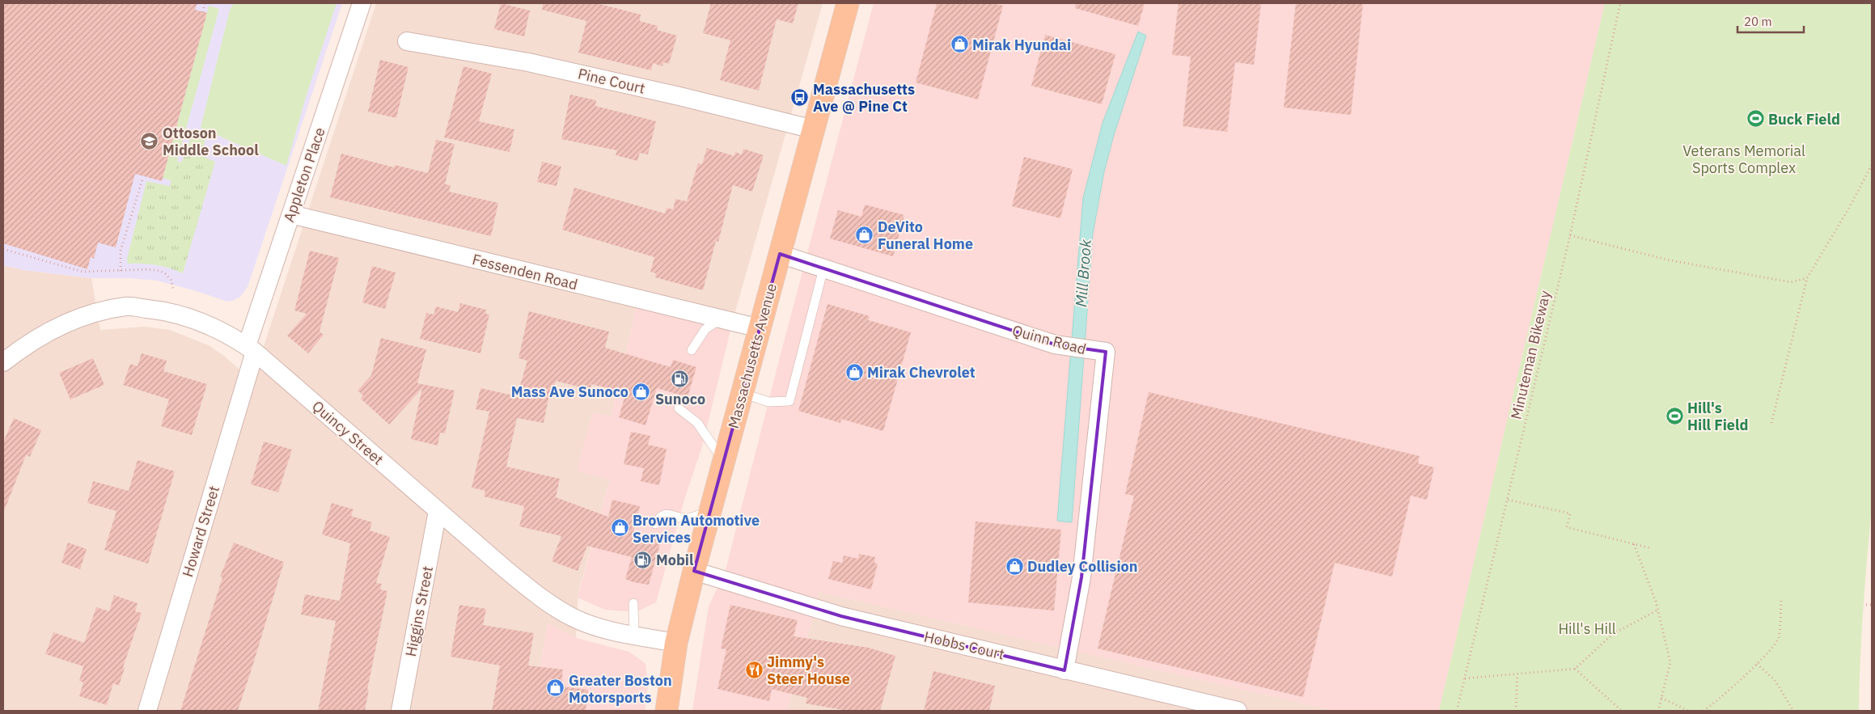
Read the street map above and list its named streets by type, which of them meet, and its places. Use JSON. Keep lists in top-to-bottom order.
{
  "streets": {
    "main road": ["Massachusetts Avenue"],
    "street": [
      "Pine Court",
      "Appleton Place",
      "Fessenden Road",
      "Quinn Road",
      "Quincy Street",
      "Howard Street",
      "Higgins Street",
      "Hobbs Court"
    ],
    "path": ["Minuteman Bikeway"]
  },
  "crossings": [
    ["Pine Court", "Massachusetts Avenue"],
    ["Appleton Place", "Fessenden Road"],
    ["Appleton Place", "Quincy Street"],
    ["Appleton Place", "Howard Street"],
    ["Fessenden Road", "Massachusetts Avenue"],
    ["Quinn Road", "Massachusetts Avenue"],
    ["Quinn Road", "Hobbs Court"],
    ["Massachusetts Avenue", "Quincy Street"],
    ["Massachusetts Avenue", "Hobbs Court"],
    ["Quincy Street", "Howard Street"],
    ["Quincy Street", "Higgins Street"]
  ],
  "water": ["Mill Brook"],
  "parks": ["Veterans Memorial Sports Complex", "Hill's Hill"],
  "places": {
    "shop": [
      "Mirak Hyundai",
      "DeVito Funeral Home",
      "Mirak Chevrolet",
      "Mass Ave Sunoco",
      "Brown Automotive Services",
      "Dudley Collision",
      "Greater Boston Motorsports"
    ],
    "bus stop": ["Massachusetts Ave @ Pine Ct"],
    "sports": ["Buck Field", "Hill's Hill Field"],
    "school or university": ["Ottoson Middle School"],
    "fuel station": ["Sunoco", "Mobil"],
    "restaurant": ["Jimmy's Steer House"]
  },
  "scale_bar": "20 m"
}
